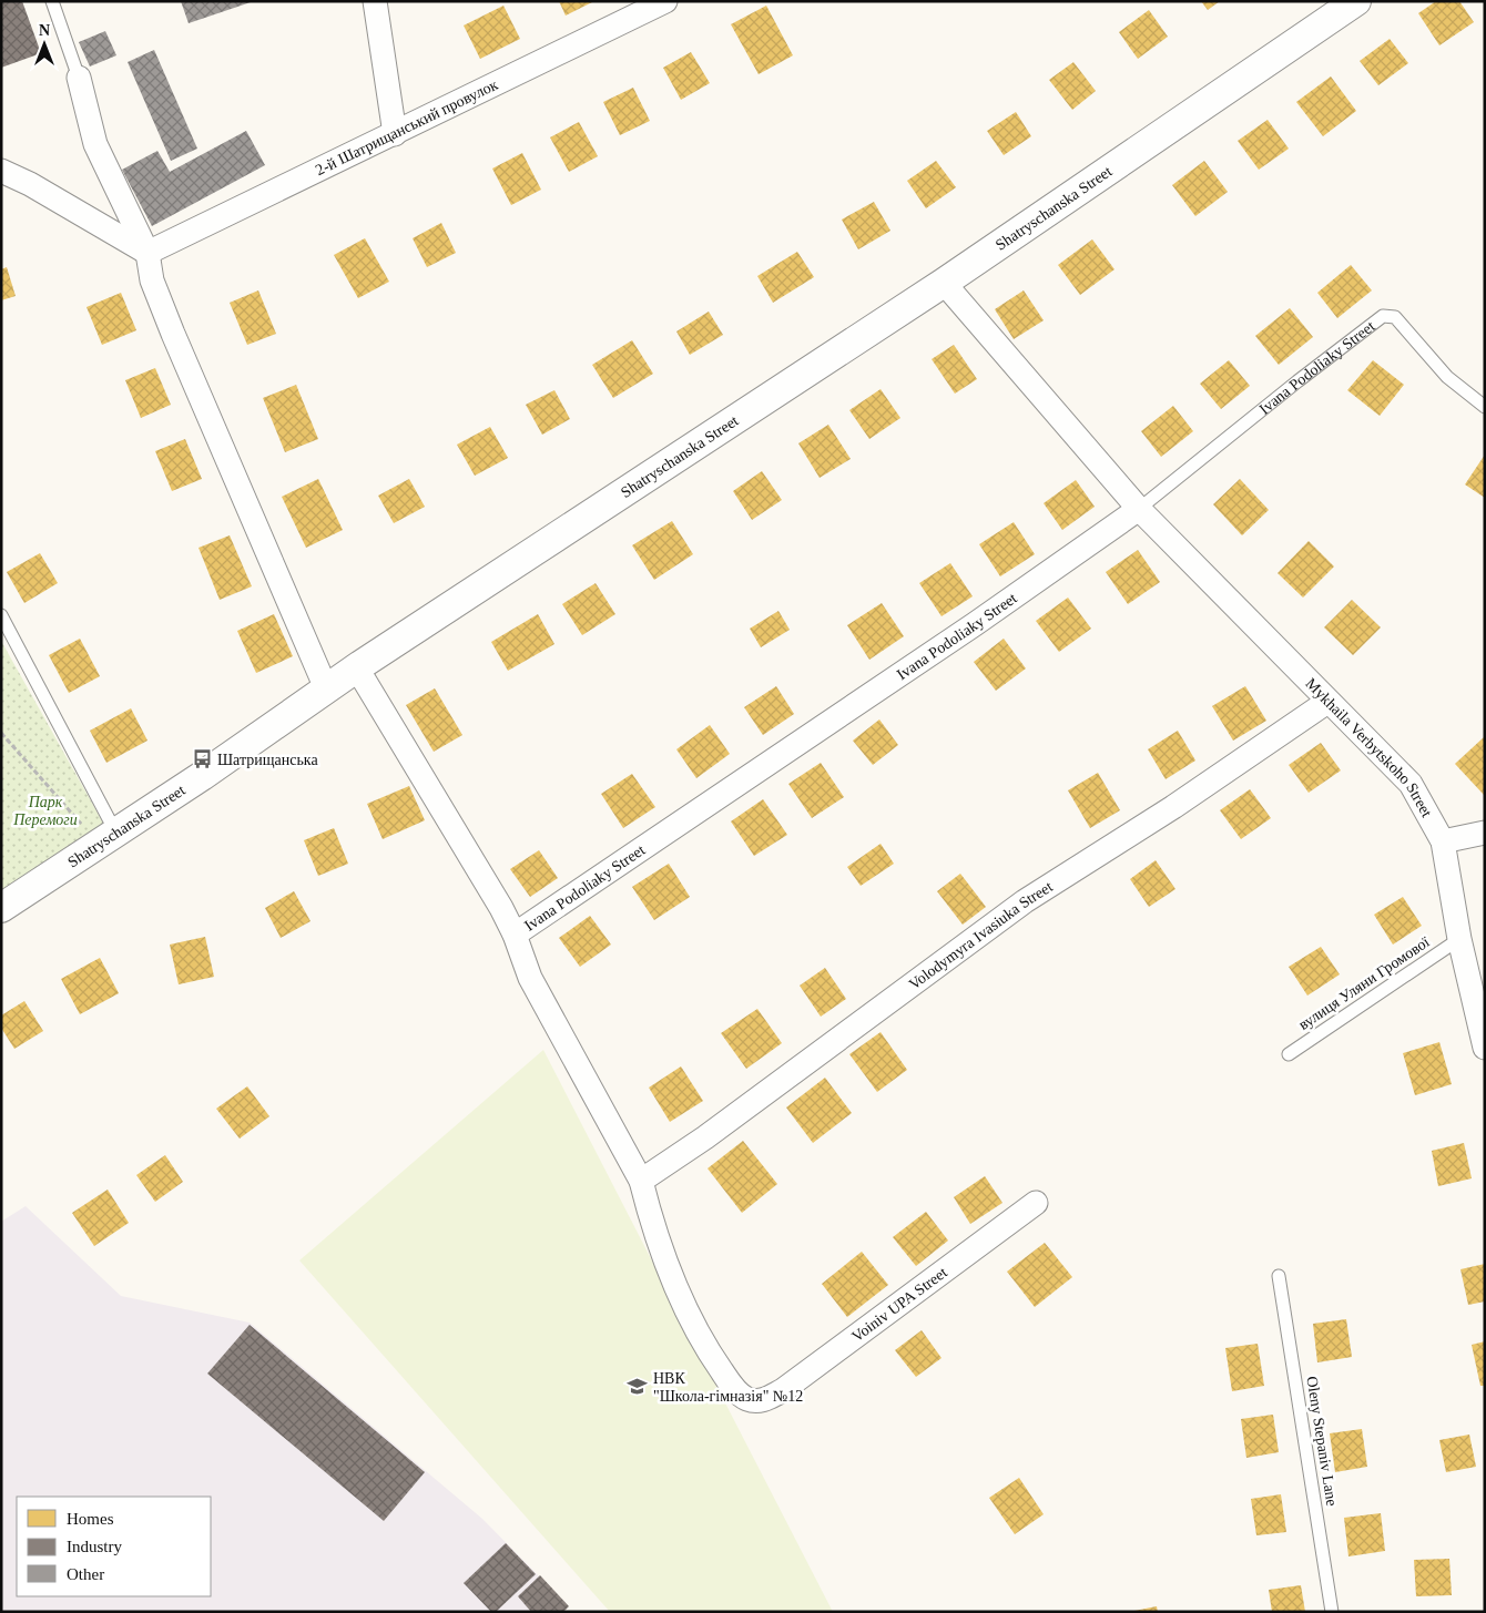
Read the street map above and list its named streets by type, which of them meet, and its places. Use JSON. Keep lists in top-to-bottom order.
{
  "streets": {
    "street": [
      "2-й Шатрищанський провулок",
      "Shatryschanska Street",
      "Ivana Podoliaky Street",
      "Mykhaila Verbytskoho Street",
      "Volodymyra Ivasiuka Street",
      "Voiniv UPA Street"
    ],
    "lane": ["вулиця Уляни Громової", "Oleny Stepaniv Lane"]
  },
  "crossings": [
    ["Shatryschanska Street", "Mykhaila Verbytskoho Street"],
    ["Ivana Podoliaky Street", "Mykhaila Verbytskoho Street"],
    ["Mykhaila Verbytskoho Street", "Volodymyra Ivasiuka Street"],
    ["Mykhaila Verbytskoho Street", "вулиця Уляни Громової"],
    ["Volodymyra Ivasiuka Street", "Voiniv UPA Street"]
  ],
  "parks": ["Парк Перемоги"],
  "places": {
    "bus stop": ["Шатрищанська"],
    "school or university": ["НВК \"Школа-гімназія\" №12"]
  },
  "legend": ["Homes", "Industry", "Other"],
  "north": "top"
}
